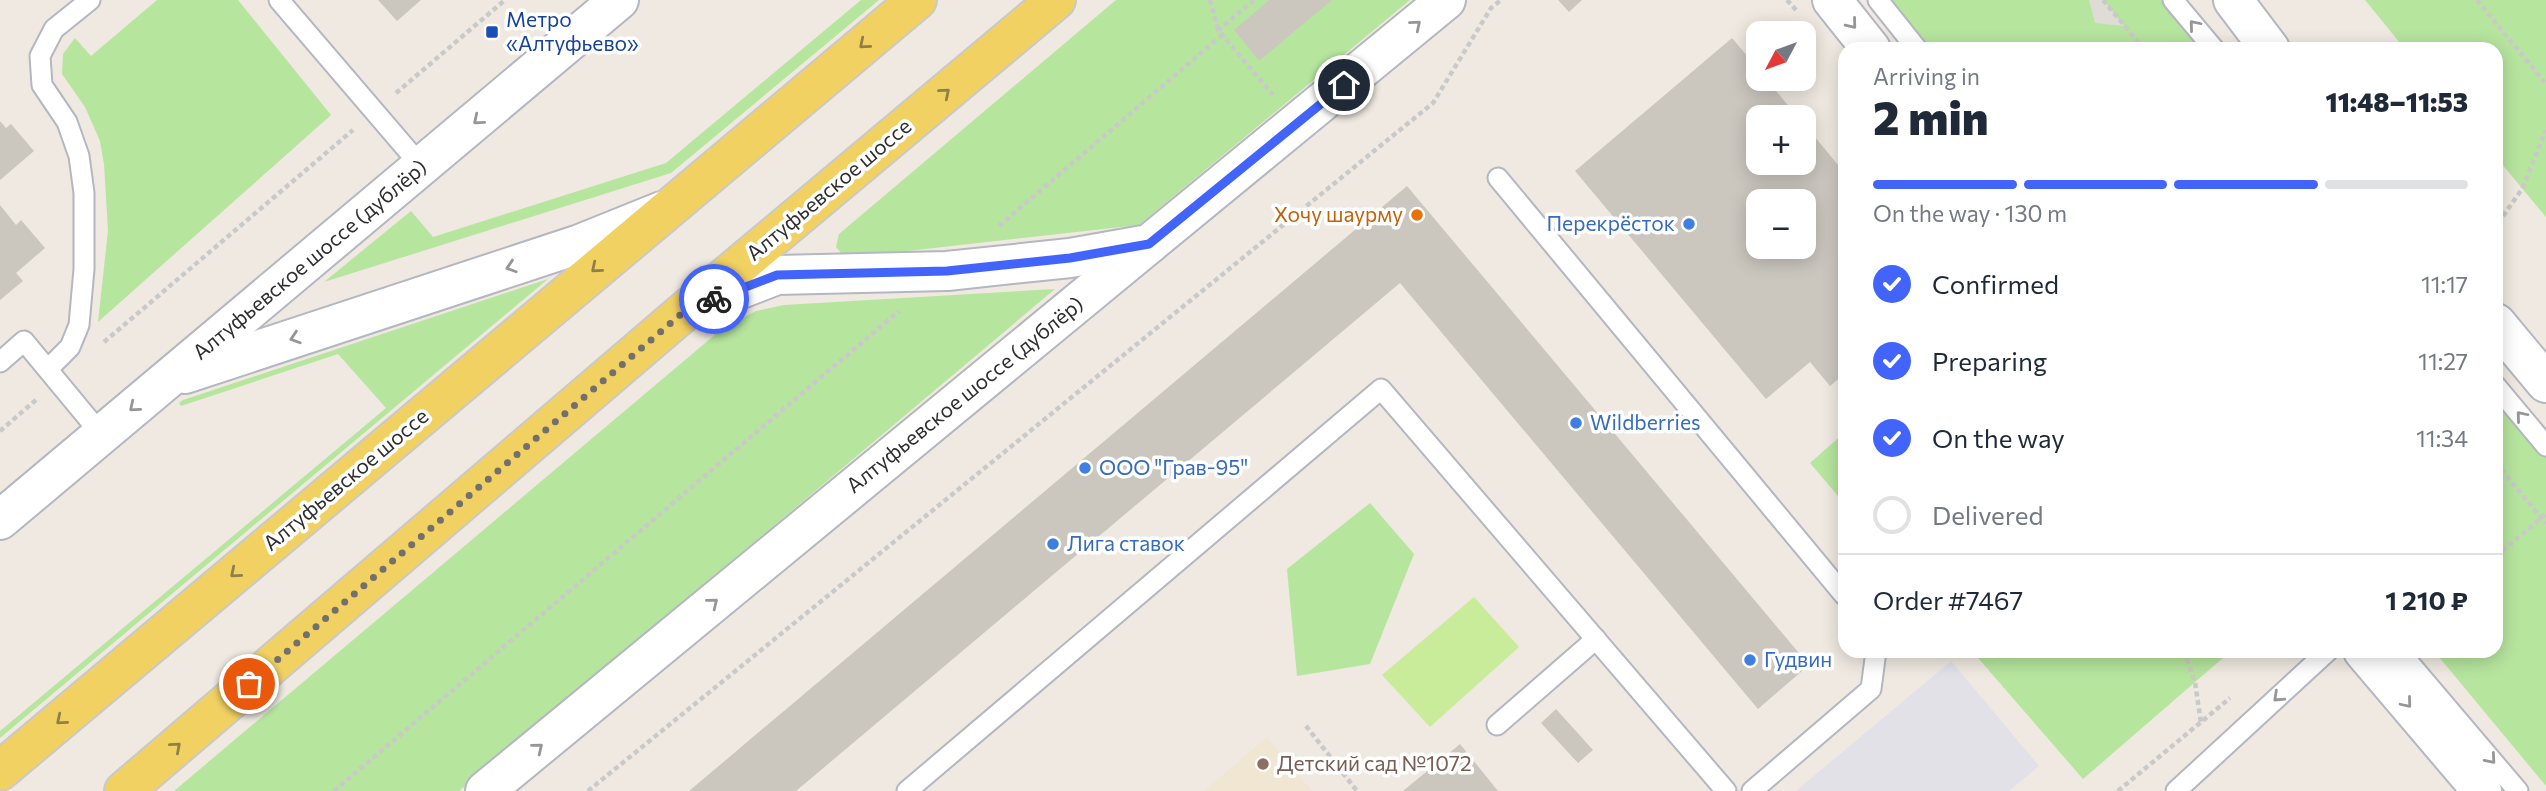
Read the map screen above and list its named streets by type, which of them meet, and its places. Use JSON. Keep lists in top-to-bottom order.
{
  "streets": {
    "main road": ["Алтуфьевское шоссе"],
    "street": ["Алтуфьевское шоссе (дублёр)"]
  },
  "places": {
    "transit": ["Метро «Алтуфьево»"],
    "other": [
      "Хочу шаурму",
      "Перекрёсток",
      "Wildberries",
      "ООО \"Грав-95\"",
      "Лига ставок",
      "Гудвин",
      "Детский сад №1072"
    ]
  },
  "north": "bottom left",
  "page": {
    "map_buttons": ["+", "−"],
    "heading": ["2 min", "Arriving in", "11:48–11:53"],
    "panel": ["Order #7467", "1 210 ₽"],
    "bar": "On the way · 130 m",
    "list": [
      ["Confirmed", "11:17"],
      ["Preparing", "11:27"],
      ["On the way", "11:34"],
      "Delivered"
    ]
  }
}
